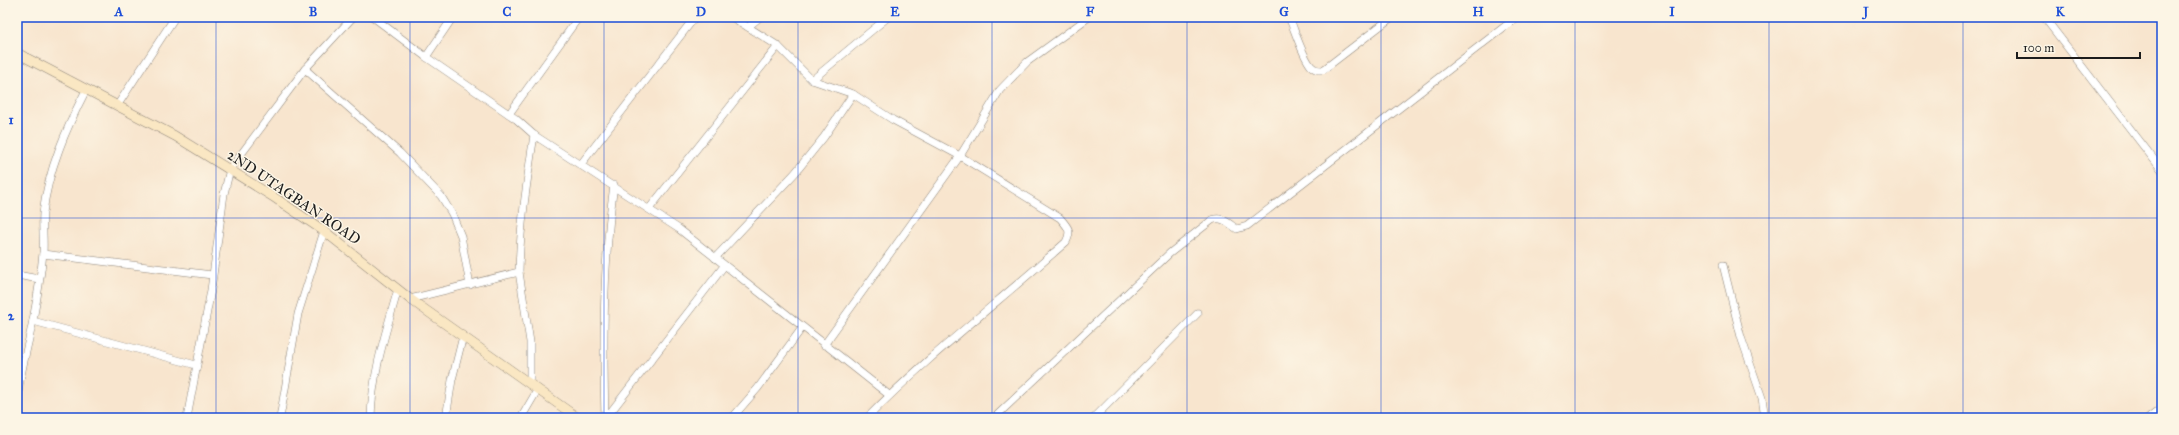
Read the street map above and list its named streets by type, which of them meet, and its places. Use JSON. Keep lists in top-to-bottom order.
{
  "streets": {
    "street": ["2ND UTAGBAN ROAD"]
  },
  "scale_bar": "100 m",
  "grid": {
    "columns": [
      "A",
      "B",
      "C",
      "D",
      "E",
      "F",
      "G",
      "H",
      "I",
      "J",
      "K"
    ],
    "rows": ["1", "2"]
  }
}
